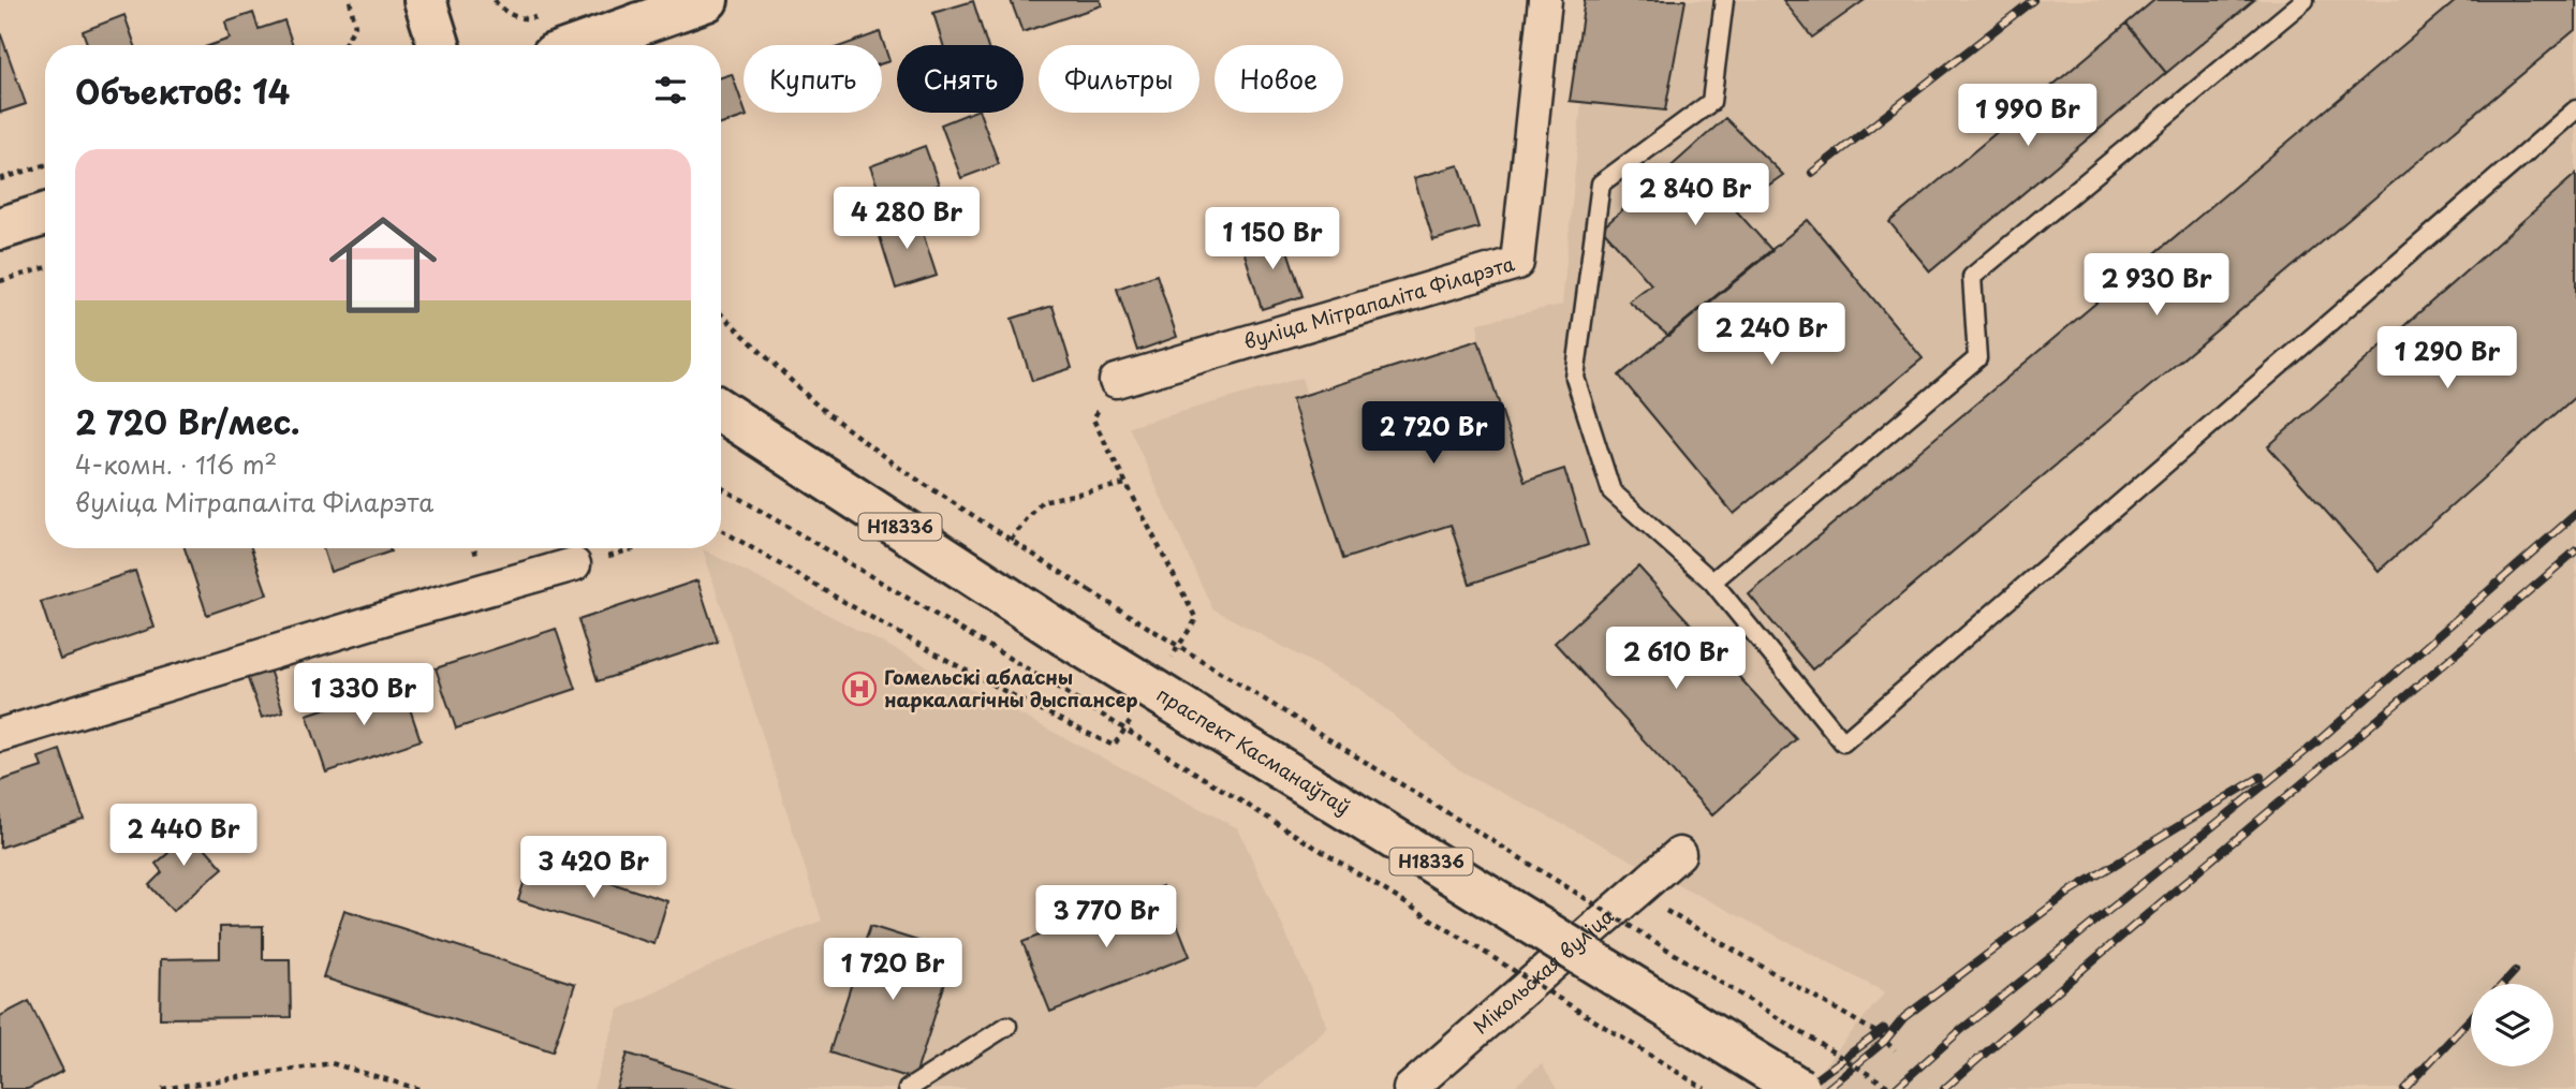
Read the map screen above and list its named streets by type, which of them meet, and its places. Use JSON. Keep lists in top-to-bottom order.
{
  "streets": {
    "main road": ["Н18336", "праспект Касманаўтаў"],
    "street": ["вуліца Мітрапаліта Філарэта", "Мікольская вуліца"]
  },
  "places": {
    "hospital": ["Гомельскі абласны наркалагічны дыспансер"]
  },
  "page": {
    "chip": [
      "Купить",
      "Снять",
      "Фильтры",
      "Новое"
    ],
    "heading": "Объектов: 14",
    "price": [
      "1 990 Br",
      "2 840 Br",
      "4 280 Br",
      "1 150 Br",
      "2 930 Br",
      "2 240 Br",
      "1 290 Br",
      "2 720 Br",
      "2 610 Br",
      "1 330 Br",
      "2 440 Br",
      "3 420 Br",
      "3 770 Br",
      "1 720 Br"
    ],
    "list": [
      {
        "name": "2 720 Br/мес.",
        "note": "4-комн. · 116 m² · вуліца Мітрапаліта Філарэта"
      }
    ]
  }
}
